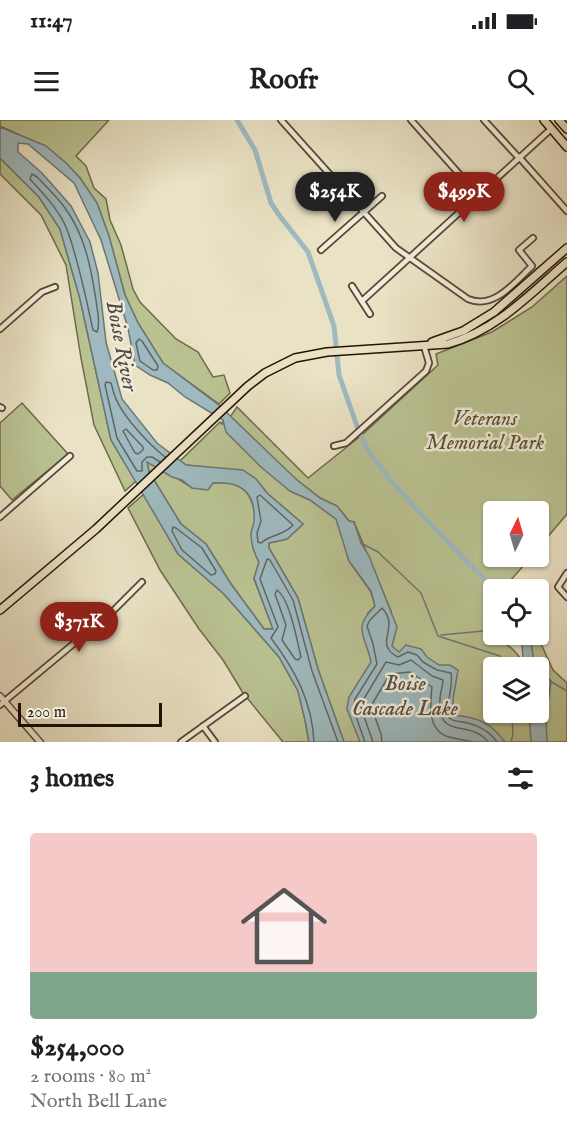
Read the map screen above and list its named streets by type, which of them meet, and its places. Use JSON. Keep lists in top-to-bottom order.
{
  "water": ["Boise River", "Boise Cascade Lake"],
  "parks": ["Veterans Memorial Park"],
  "scale_bar": "200 m",
  "north": "top",
  "page": {
    "status": "11:47",
    "header": "Roofr",
    "price": ["$254K", "$499K", "$371K"],
    "scale": "200 m",
    "heading": "3 homes",
    "list": [
      {
        "name": "$254,000",
        "note": "2 rooms · 80 m² · North Bell Lane"
      }
    ]
  }
}
